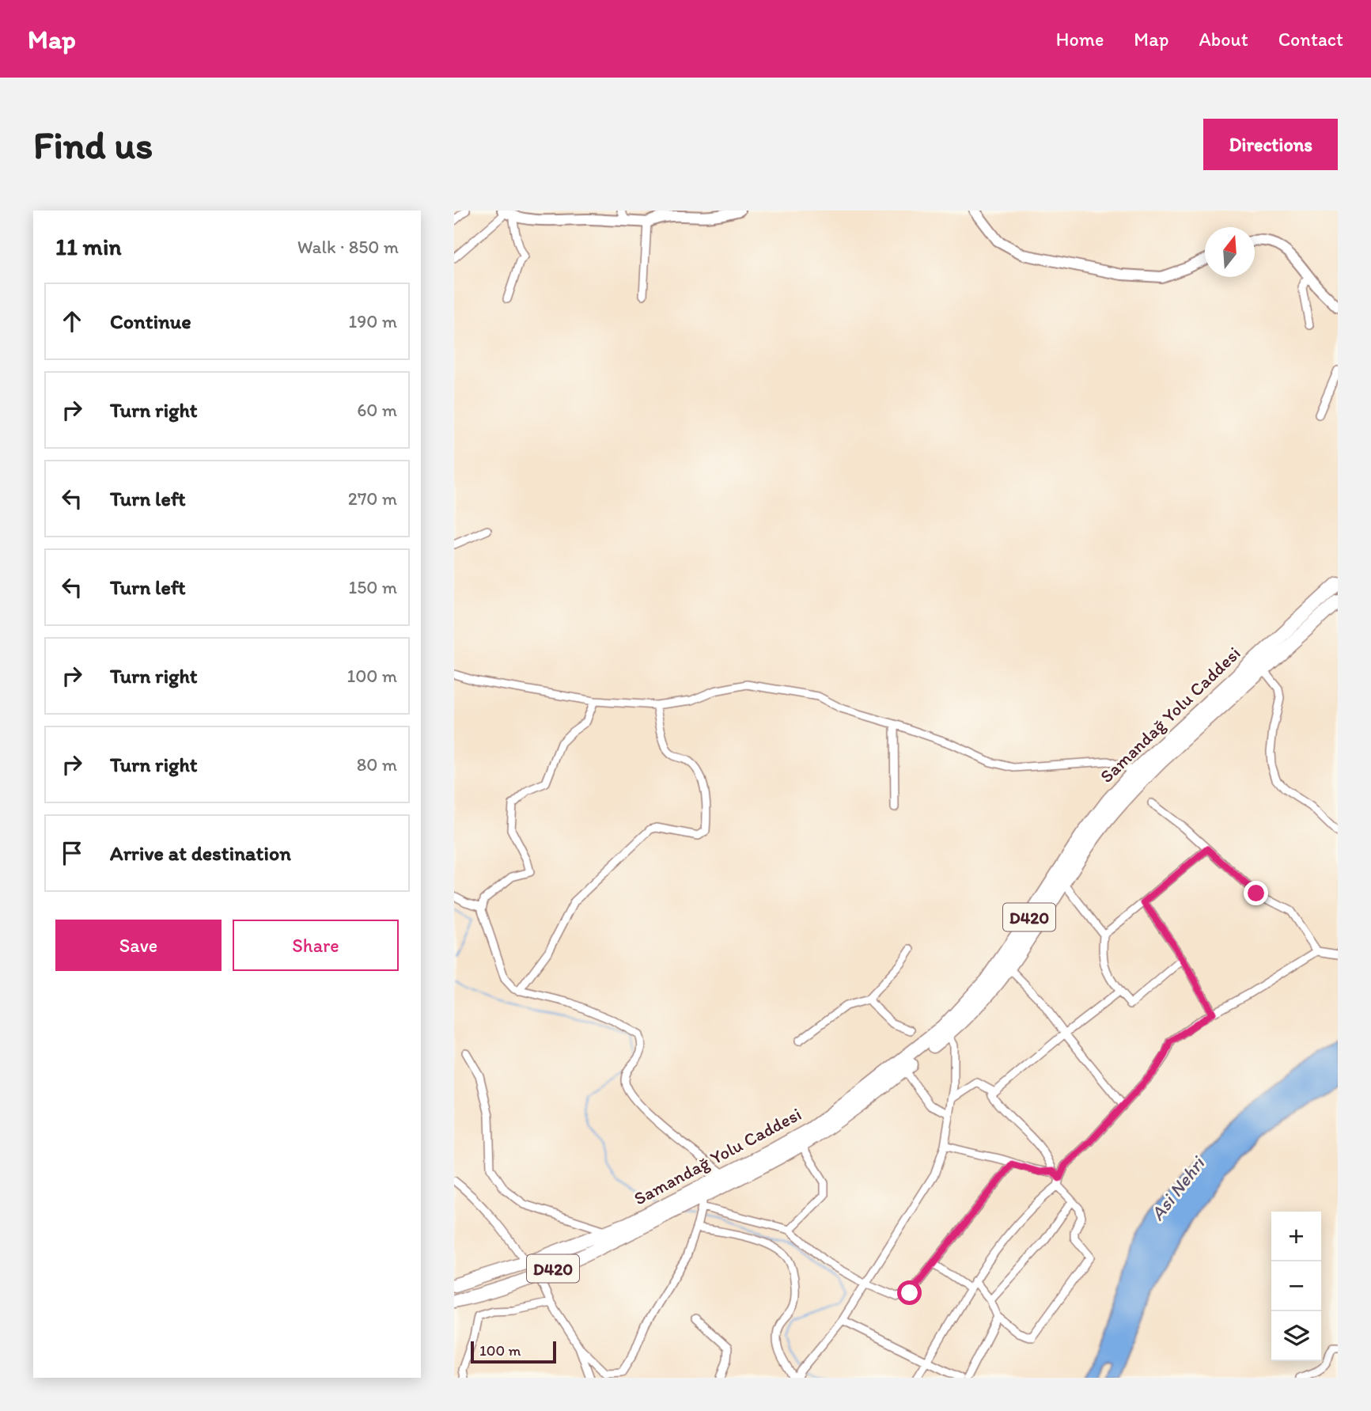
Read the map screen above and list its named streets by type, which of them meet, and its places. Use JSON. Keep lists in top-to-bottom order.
{
  "streets": {
    "highway": ["Samandağ Yolu Caddesi", "D420"]
  },
  "water": ["Asi Nehri"],
  "scale_bar": "100 m",
  "north": "top",
  "page": {
    "header": "Map",
    "nav": [
      "Home",
      "Map",
      "About",
      "Contact"
    ],
    "buttons": [
      "Directions",
      ["Save", "Share"]
    ],
    "title": "Find us",
    "heading": ["11 min", "Walk · 850 m"],
    "list": [
      ["Continue", "190 m"],
      ["Turn right", "60 m"],
      ["Turn left", "270 m"],
      ["Turn left", "150 m"],
      ["Turn right", "100 m"],
      ["Turn right", "80 m"],
      "Arrive at destination"
    ],
    "map_buttons": ["+", "−"],
    "scale": "100 m"
  }
}
